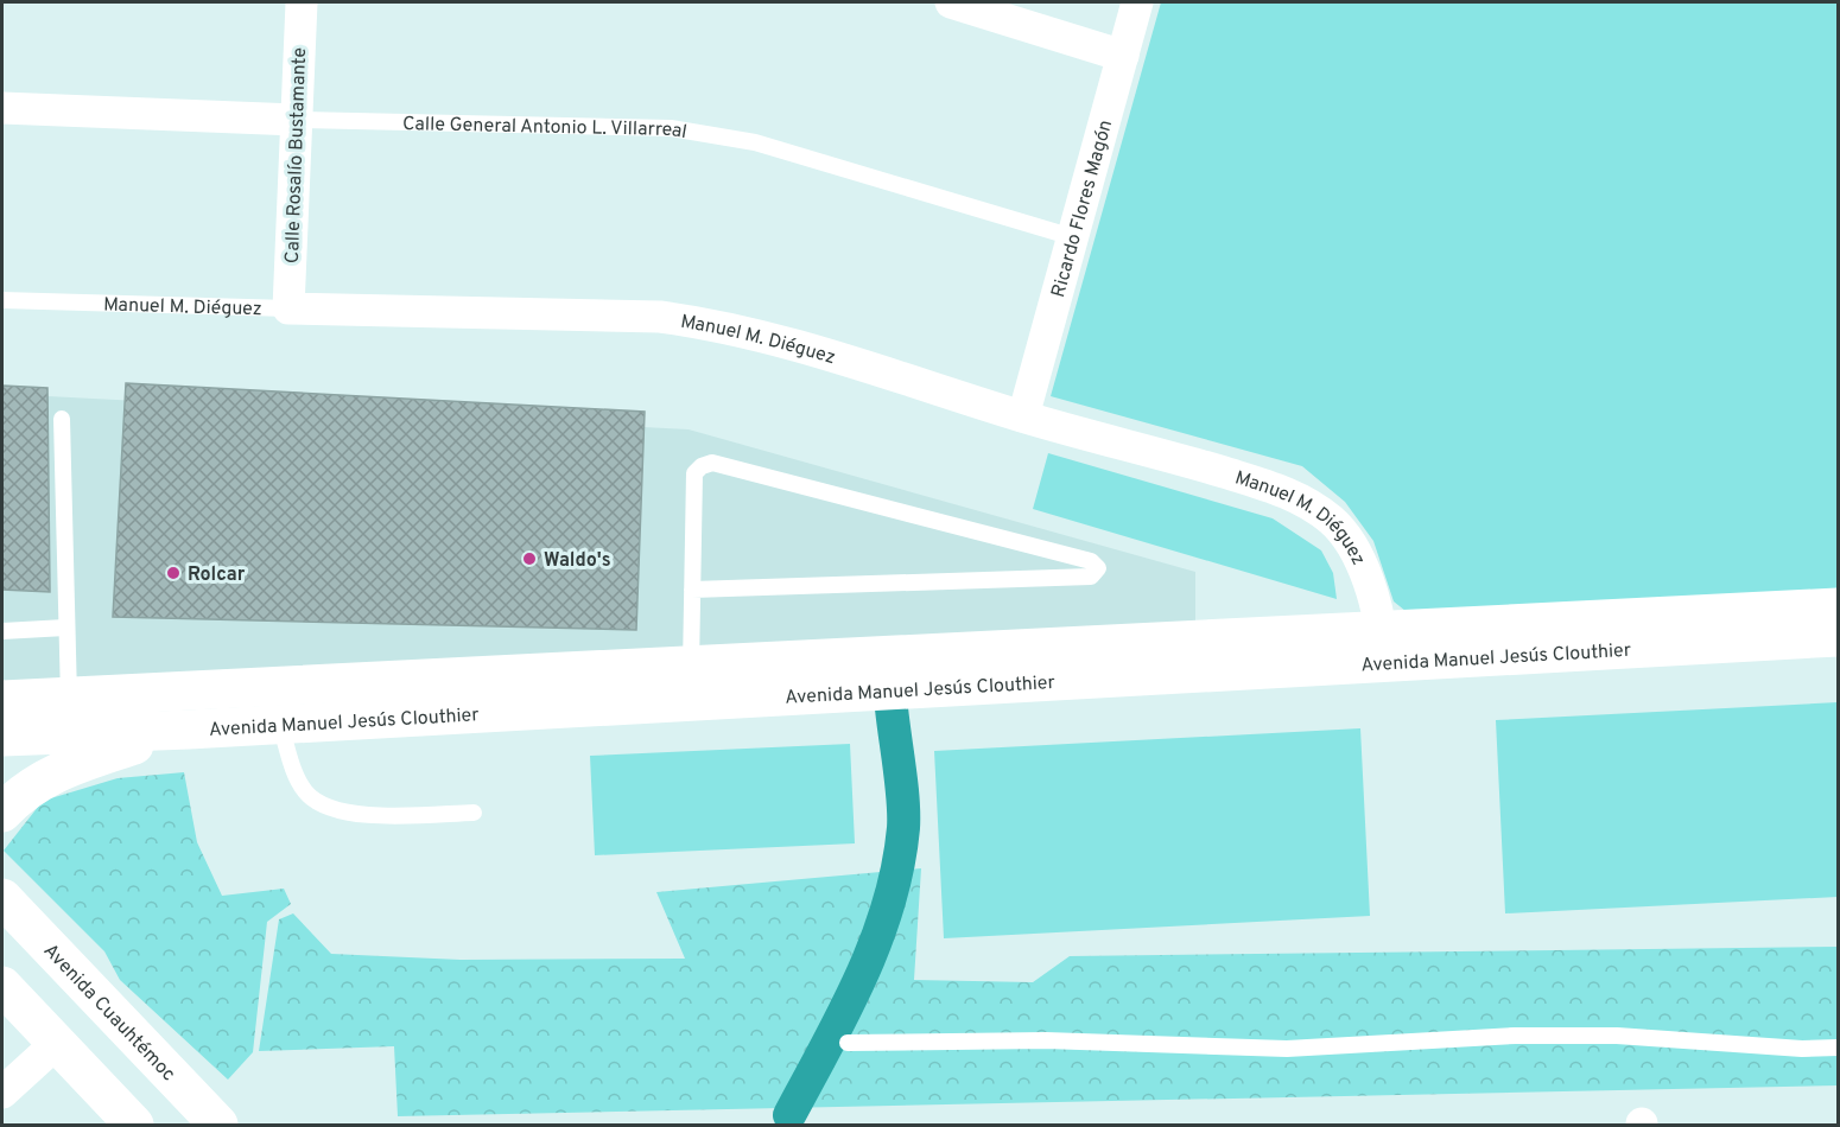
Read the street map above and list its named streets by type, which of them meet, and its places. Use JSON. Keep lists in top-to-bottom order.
{
  "streets": {
    "street": [
      "Calle General Antonio L. Villarreal",
      "Calle Rosalío Bustamante",
      "Ricardo Flores Magón",
      "Manuel M. Diéguez",
      "Avenida Manuel Jesús Clouthier",
      "Avenida Cuauhtémoc"
    ]
  },
  "crossings": [
    ["Calle General Antonio L. Villarreal", "Calle Rosalío Bustamante"],
    ["Calle General Antonio L. Villarreal", "Ricardo Flores Magón"],
    ["Calle Rosalío Bustamante", "Manuel M. Diéguez"],
    ["Ricardo Flores Magón", "Manuel M. Diéguez"],
    ["Manuel M. Diéguez", "Avenida Manuel Jesús Clouthier"]
  ],
  "places": ["Waldo's", "Rolcar"]
}
